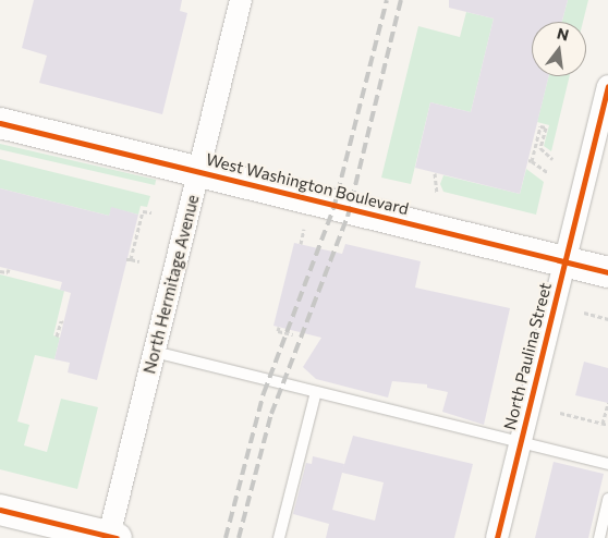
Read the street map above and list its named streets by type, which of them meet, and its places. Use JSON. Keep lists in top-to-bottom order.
{
  "streets": {
    "street": ["West Washington Boulevard", "North Hermitage Avenue", "North Paulina Street"]
  },
  "crossings": [
    ["West Washington Boulevard", "North Hermitage Avenue"],
    ["West Washington Boulevard", "North Paulina Street"]
  ],
  "north": "top"
}
